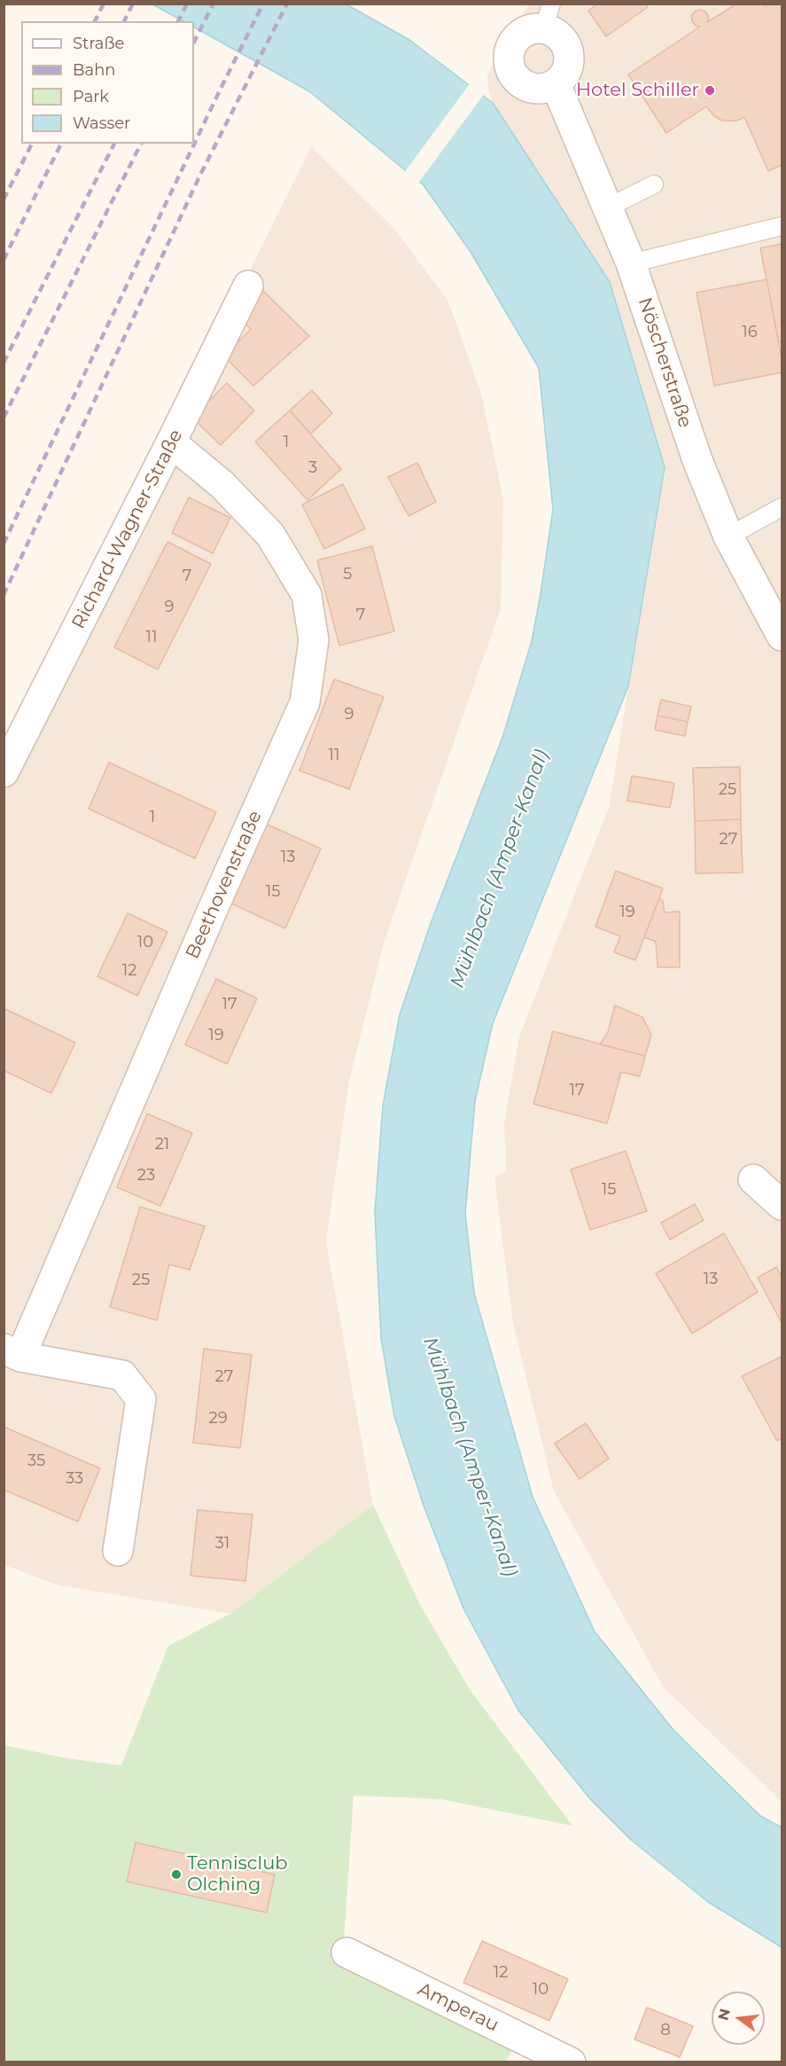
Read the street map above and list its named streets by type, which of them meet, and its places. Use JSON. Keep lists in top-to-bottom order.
{
  "streets": {
    "street": [
      "Nöscherstraße",
      "Richard-Wagner-Straße",
      "Beethovenstraße",
      "Amperau"
    ]
  },
  "crossings": [
    ["Richard-Wagner-Straße", "Beethovenstraße"]
  ],
  "water": ["Mühlbach (Amper-Kanal)"],
  "places": ["Hotel Schiller", "Tennisclub Olching"],
  "house_numbers": [
    "16",
    "1",
    "3",
    "5",
    "7",
    "9",
    "7",
    "11",
    "9",
    "11",
    "25",
    "1",
    "27",
    "13",
    "15",
    "19",
    "10",
    "12",
    "17",
    "19",
    "17",
    "21",
    "23",
    "15",
    "13",
    "25",
    "27",
    "29",
    "35",
    "33",
    "31",
    "12",
    "10",
    "8"
  ],
  "legend": [
    "Straße",
    "Bahn",
    "Park",
    "Wasser"
  ],
  "north": "left"
}
